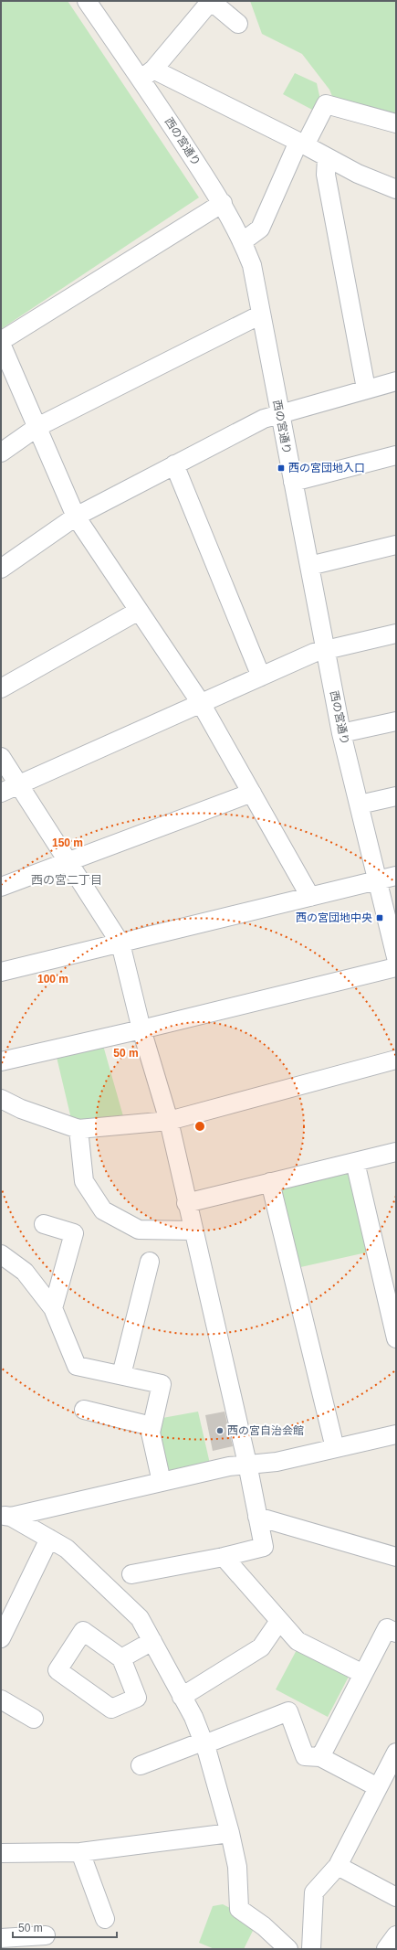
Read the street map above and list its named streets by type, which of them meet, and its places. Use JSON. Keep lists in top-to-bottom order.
{
  "streets": {
    "street": ["西の宮通り"]
  },
  "districts": ["西の宮二丁目"],
  "places": {
    "transit": ["西の宮団地入口", "西の宮団地中央"],
    "other": ["西の宮自治会館"]
  },
  "scale_bar": "50 m",
  "rings": ["150 m", "100 m", "50 m"]
}
